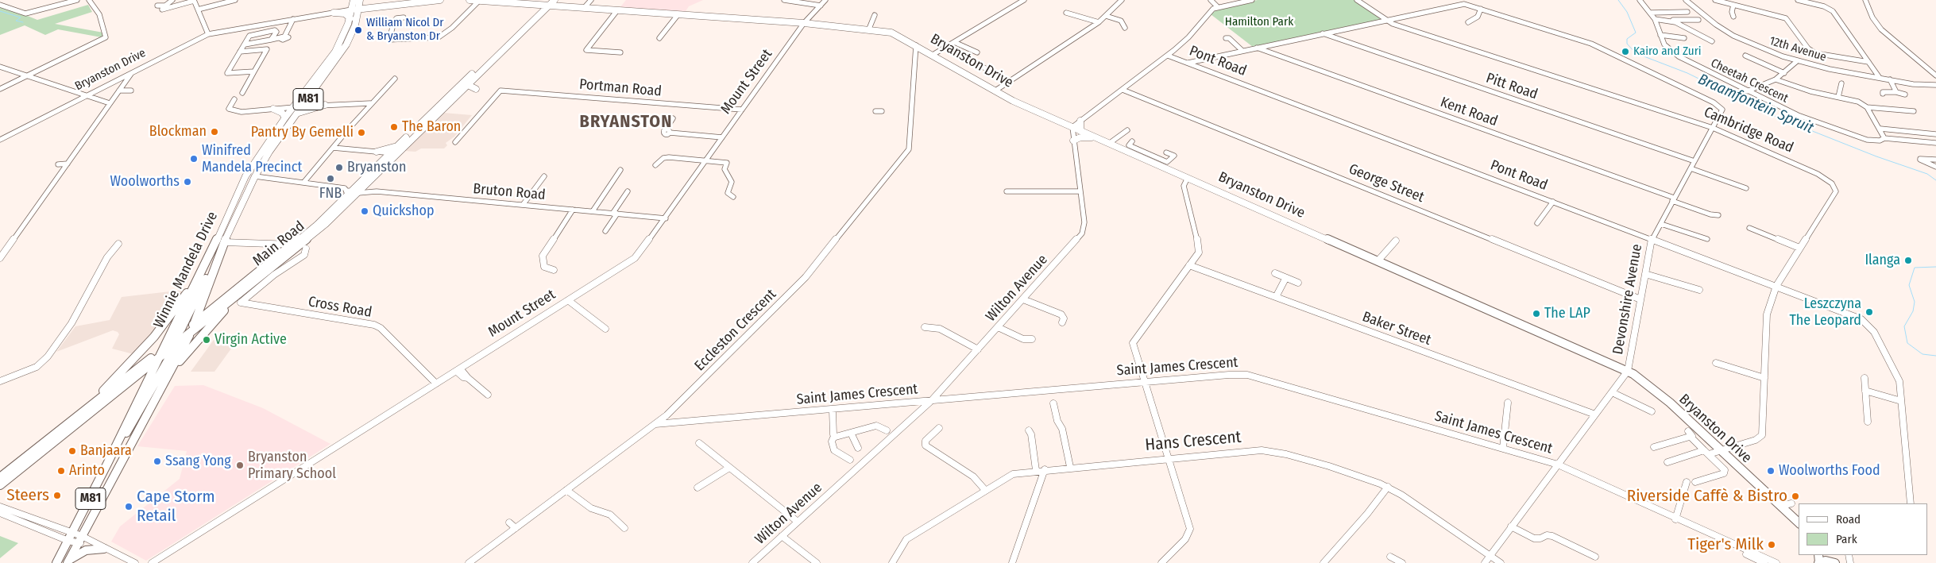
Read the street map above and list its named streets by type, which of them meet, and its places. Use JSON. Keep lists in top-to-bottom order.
{
  "streets": {
    "main road": [
      "Bryanston Drive",
      "M81",
      "Main Road",
      "Winnie Mandela Drive"
    ],
    "street": [
      "12th Avenue",
      "Pont Road",
      "Cheetah Crescent",
      "Mount Street",
      "Pitt Road",
      "Portman Road",
      "Kent Road",
      "Cambridge Road",
      "George Street",
      "Bruton Road",
      "Wilton Avenue",
      "Devonshire Avenue",
      "Cross Road",
      "Baker Street",
      "Eccleston Crescent",
      "Saint James Crescent",
      "Hans Crescent"
    ]
  },
  "crossings": [
    ["Bryanston Drive", "Mount Street"],
    ["Bryanston Drive", "Cambridge Road"],
    ["Bryanston Drive", "Main Road"],
    ["Bryanston Drive", "Winnie Mandela Drive"],
    ["Bryanston Drive", "Wilton Avenue"],
    ["Bryanston Drive", "Devonshire Avenue"],
    ["Bryanston Drive", "Eccleston Crescent"],
    ["Pont Road", "Cambridge Road"],
    ["Pont Road", "Devonshire Avenue"],
    ["Mount Street", "Portman Road"],
    ["Mount Street", "Bruton Road"],
    ["Mount Street", "Cross Road"],
    ["Pitt Road", "Devonshire Avenue"],
    ["Kent Road", "Devonshire Avenue"],
    ["Cambridge Road", "Devonshire Avenue"],
    ["George Street", "Devonshire Avenue"],
    ["Bruton Road", "Main Road"],
    ["Bruton Road", "Winnie Mandela Drive"],
    ["Main Road", "Winnie Mandela Drive"],
    ["Main Road", "Cross Road"],
    ["Wilton Avenue", "Saint James Crescent"],
    ["Devonshire Avenue", "Baker Street"],
    ["Devonshire Avenue", "Saint James Crescent"],
    ["Devonshire Avenue", "Hans Crescent"],
    ["Eccleston Crescent", "Saint James Crescent"]
  ],
  "districts": ["BRYANSTON"],
  "water": ["Braamfontein Spruit"],
  "parks": ["Hamilton Park"],
  "places": [
    "William Nicol Dr & Bryanston Dr",
    "Kairo and Zuri",
    "The Baron",
    "Blockman",
    "Pantry By Gemelli",
    "Winifred Mandela Precinct",
    "Bryanston",
    "FNB",
    "Woolworths",
    "Quickshop",
    "Ilanga",
    "Leszczyna The Leopard",
    "The LAP",
    "Virgin Active",
    "Banjaara",
    "Ssang Yong",
    "Bryanston Primary School",
    "Arinto",
    "Woolworths Food",
    "Steers",
    "Riverside Caffè & Bistro",
    "Cape Storm Retail",
    "Tiger's Milk"
  ],
  "legend": ["Road", "Park"]
}
